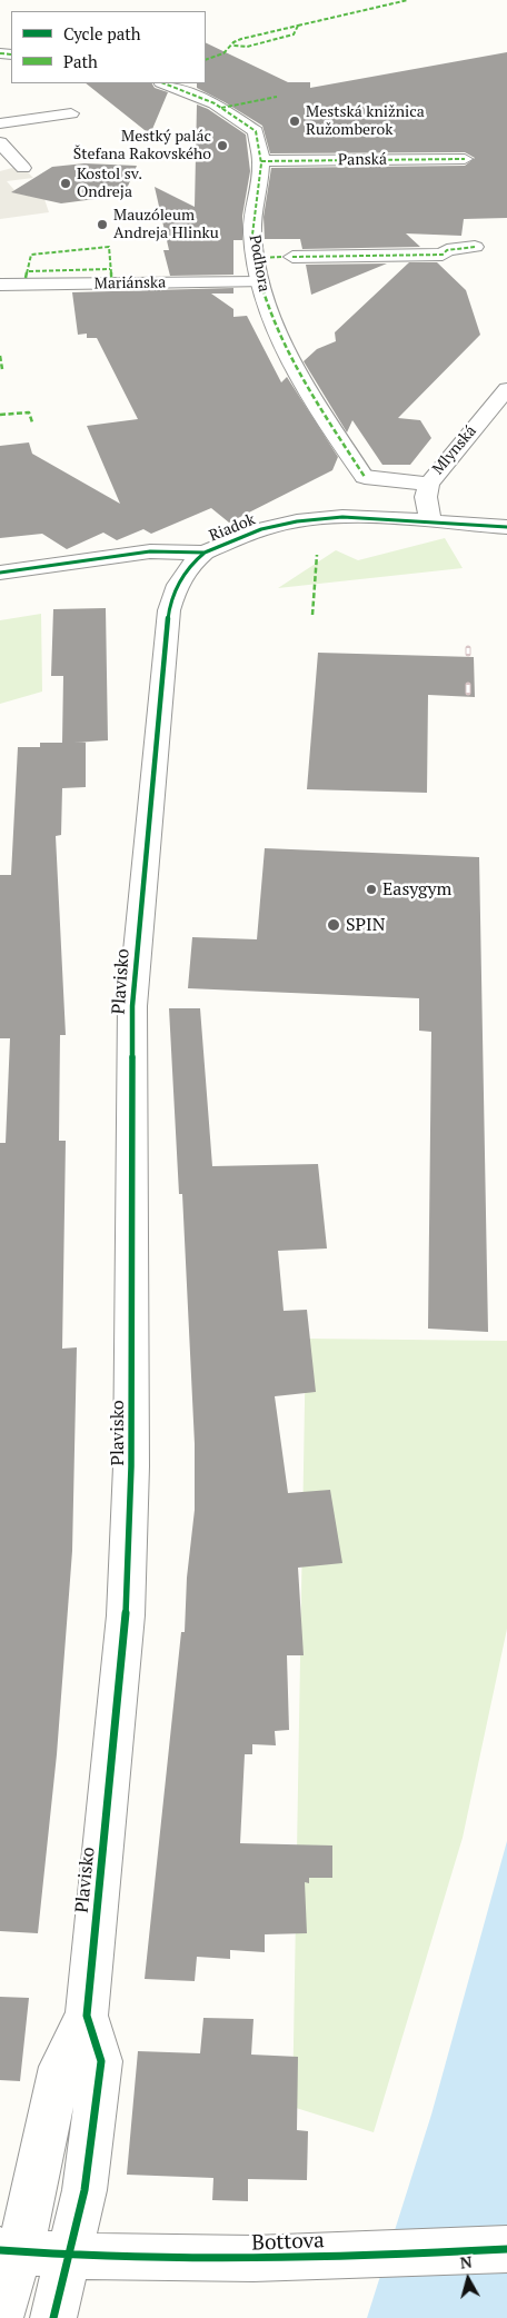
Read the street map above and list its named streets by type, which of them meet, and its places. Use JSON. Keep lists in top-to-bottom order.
{
  "streets": {
    "street": [
      "Panská",
      "Podhora",
      "Mariánska",
      "Mlynská",
      "Riadok",
      "Plavisko",
      "Bottova"
    ]
  },
  "crossings": [
    ["Panská", "Podhora"],
    ["Podhora", "Mariánska"],
    ["Podhora", "Mlynská"],
    ["Mlynská", "Riadok"],
    ["Riadok", "Plavisko"],
    ["Plavisko", "Bottova"]
  ],
  "places": [
    "Mestská knižnica Ružomberok",
    "Mestký palác Štefana Rakovského",
    "Kostol sv. Ondreja",
    "Mauzóleum Andreja Hlinku",
    "Easygym",
    "SPIN"
  ],
  "legend": ["Cycle path", "Path"],
  "north": "top"
}
